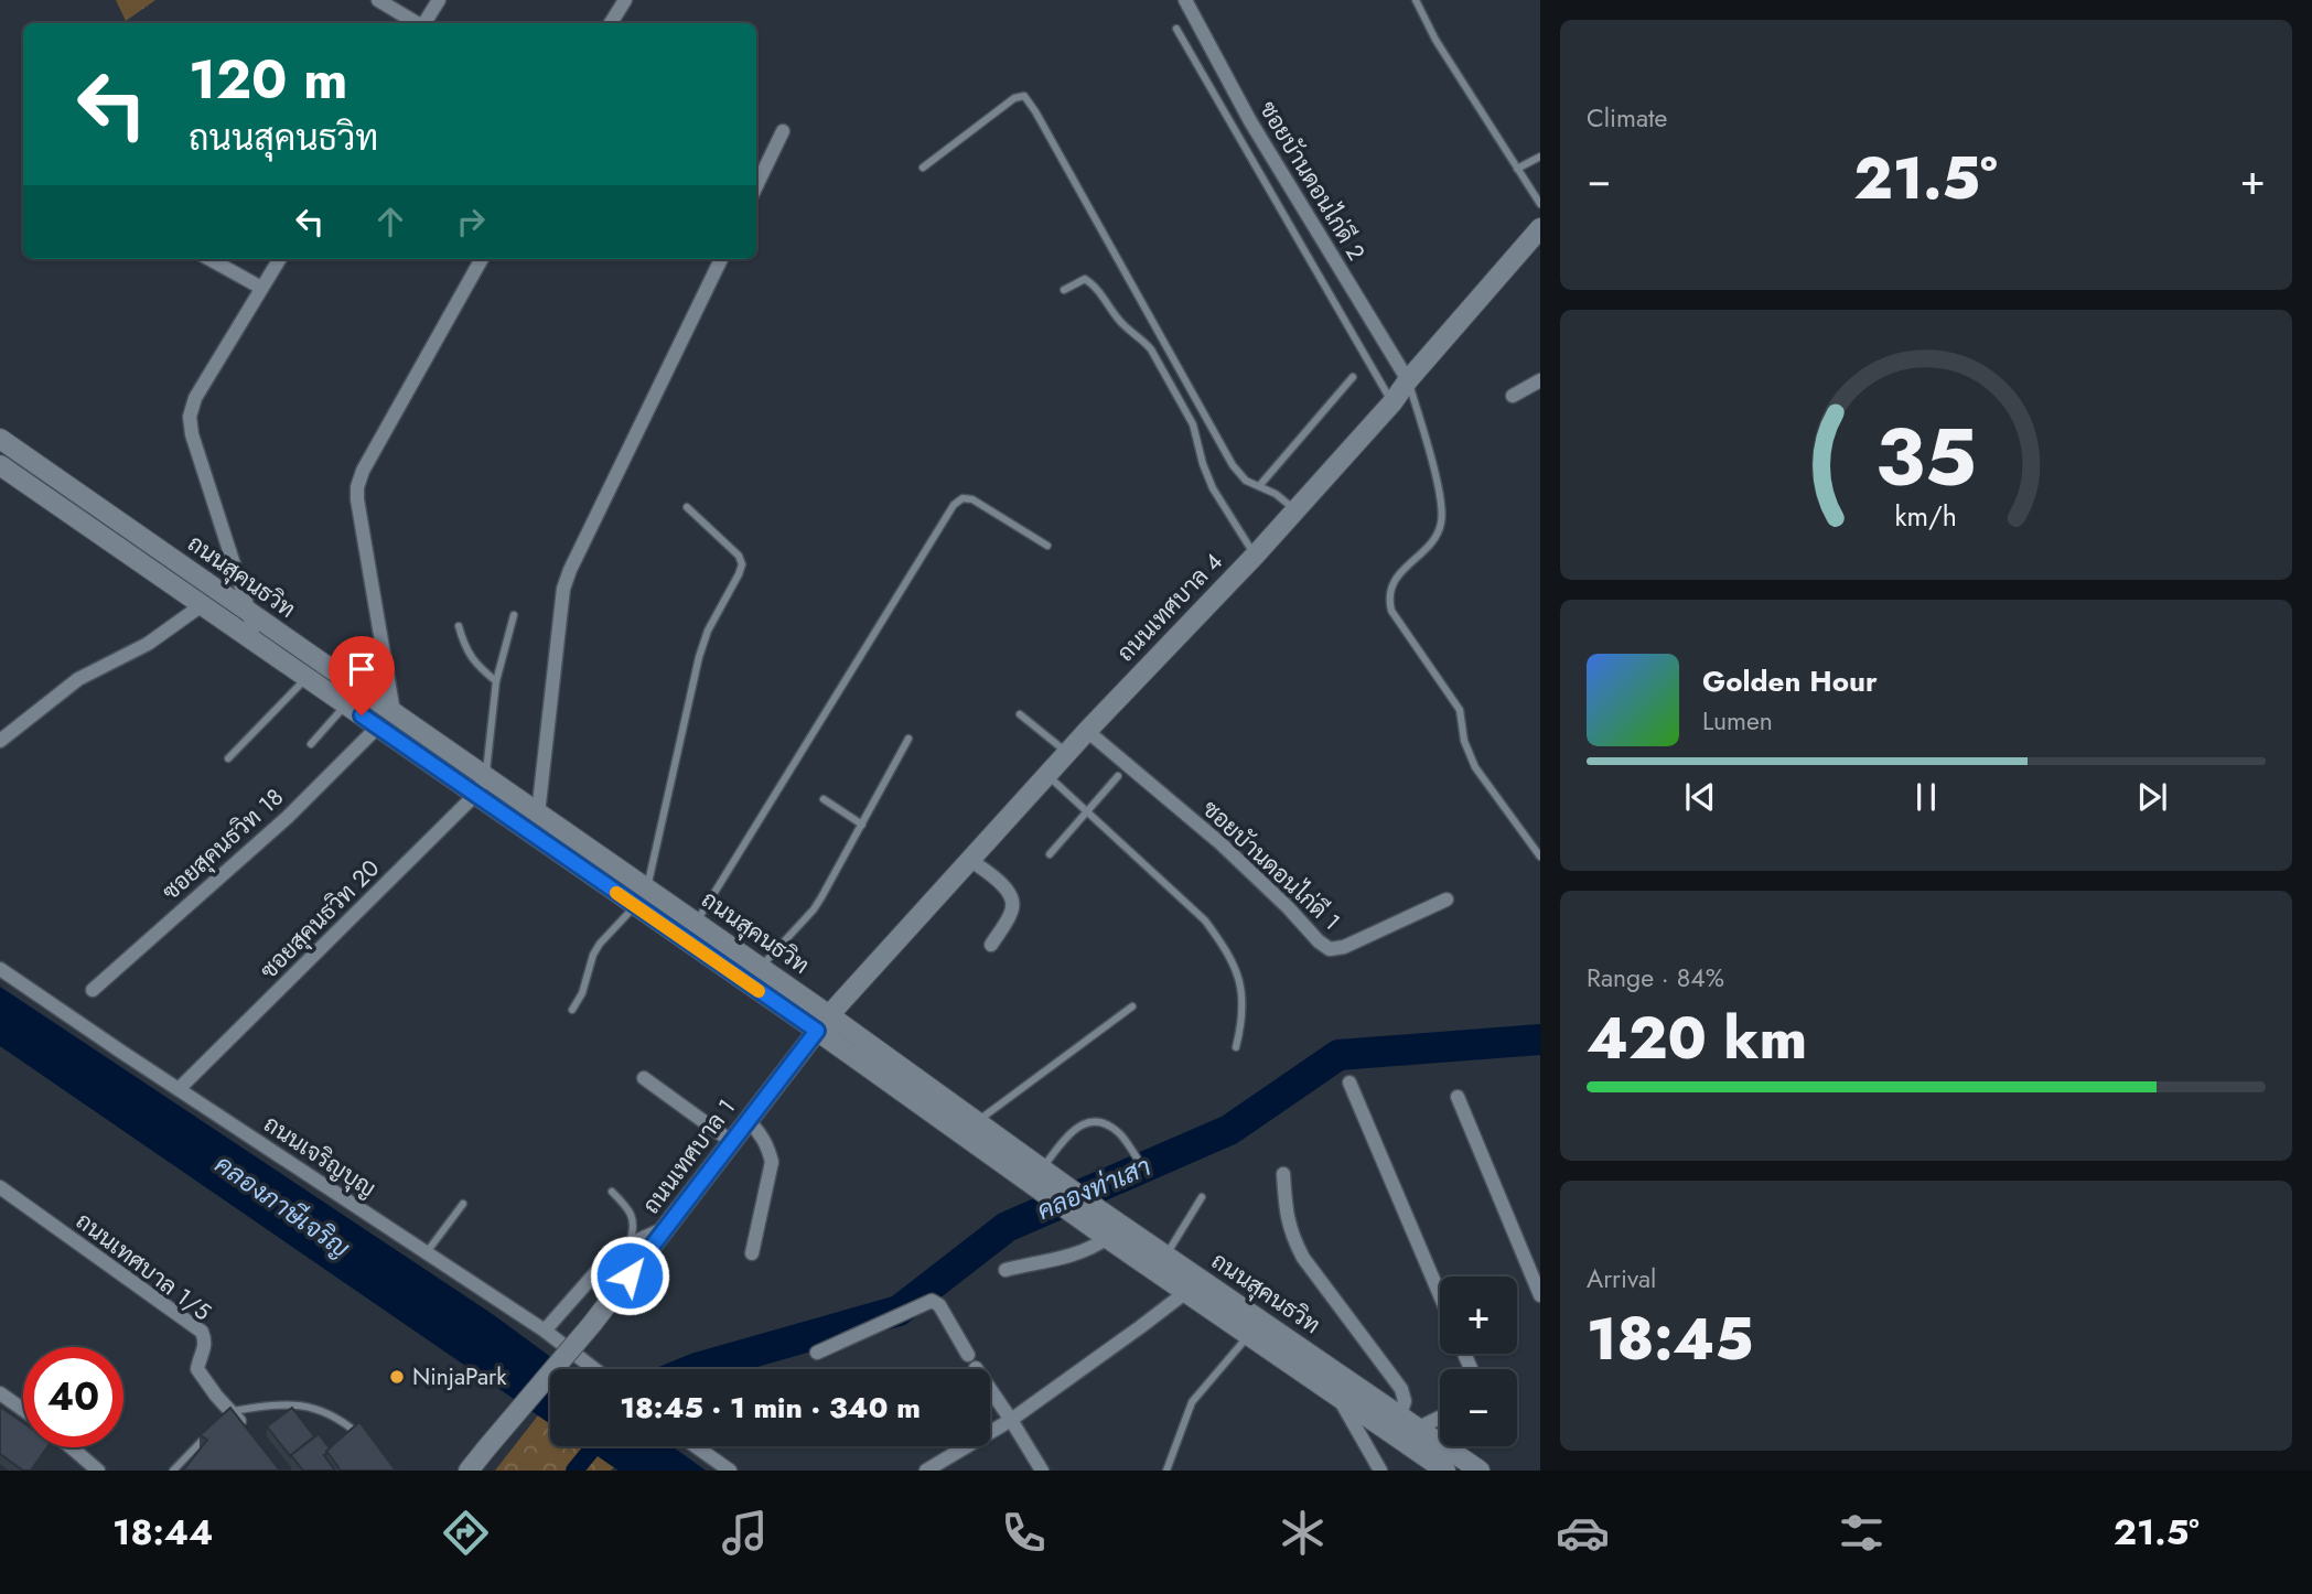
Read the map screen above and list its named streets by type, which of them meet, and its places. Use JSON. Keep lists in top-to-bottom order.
{
  "streets": {
    "main road": ["ถนนสุคนธวิท", "ถนนเทศบาล 4", "ถนนเทศบาล 1"],
    "street": [
      "ซอยบัานดอนไก่ดี 2",
      "ซอยสุคนธวิท 18",
      "ซอยบัานดอนไก่ดี 1",
      "ซอยสุคนธวิท 20",
      "ถนนเจริญบุญ",
      "ถนนเทศบาล 1/5"
    ]
  },
  "crossings": [
    ["ซอยบัานดอนไก่ดี 2", "ถนนเทศบาล 4"],
    ["ถนนสุคนธวิท", "ถนนเทศบาล 4"],
    ["ถนนสุคนธวิท", "ซอยสุคนธวิท 18"],
    ["ถนนสุคนธวิท", "ซอยสุคนธวิท 20"],
    ["ถนนสุคนธวิท", "ถนนเทศบาล 1"],
    ["ถนนเทศบาล 4", "ซอยบัานดอนไก่ดี 1"],
    ["ถนนเทศบาล 4", "ถนนเทศบาล 1"],
    ["ซอยสุคนธวิท 20", "ถนนเจริญบุญ"]
  ],
  "water": ["คลองท่าเสา", "คลองภาษีเจริญ"],
  "places": ["NinjaPark"],
  "page": {
    "tile": [
      "Climate",
      ["Range · 84%", "420 km"],
      ["Arrival", "18:45"]
    ],
    "turn": ["120 m", "ถนนสุคนธวิท"],
    "heat": ["−", "21.5°", "+"],
    "song": ["Golden Hour", "Lumen"],
    "map_buttons": ["+", "−"],
    "limit": "40",
    "trip": "18:45 · 1 min · 340 m",
    "tabs": ["18:44", "21.5°"],
    "gauge": ["35", "km/h"]
  }
}
